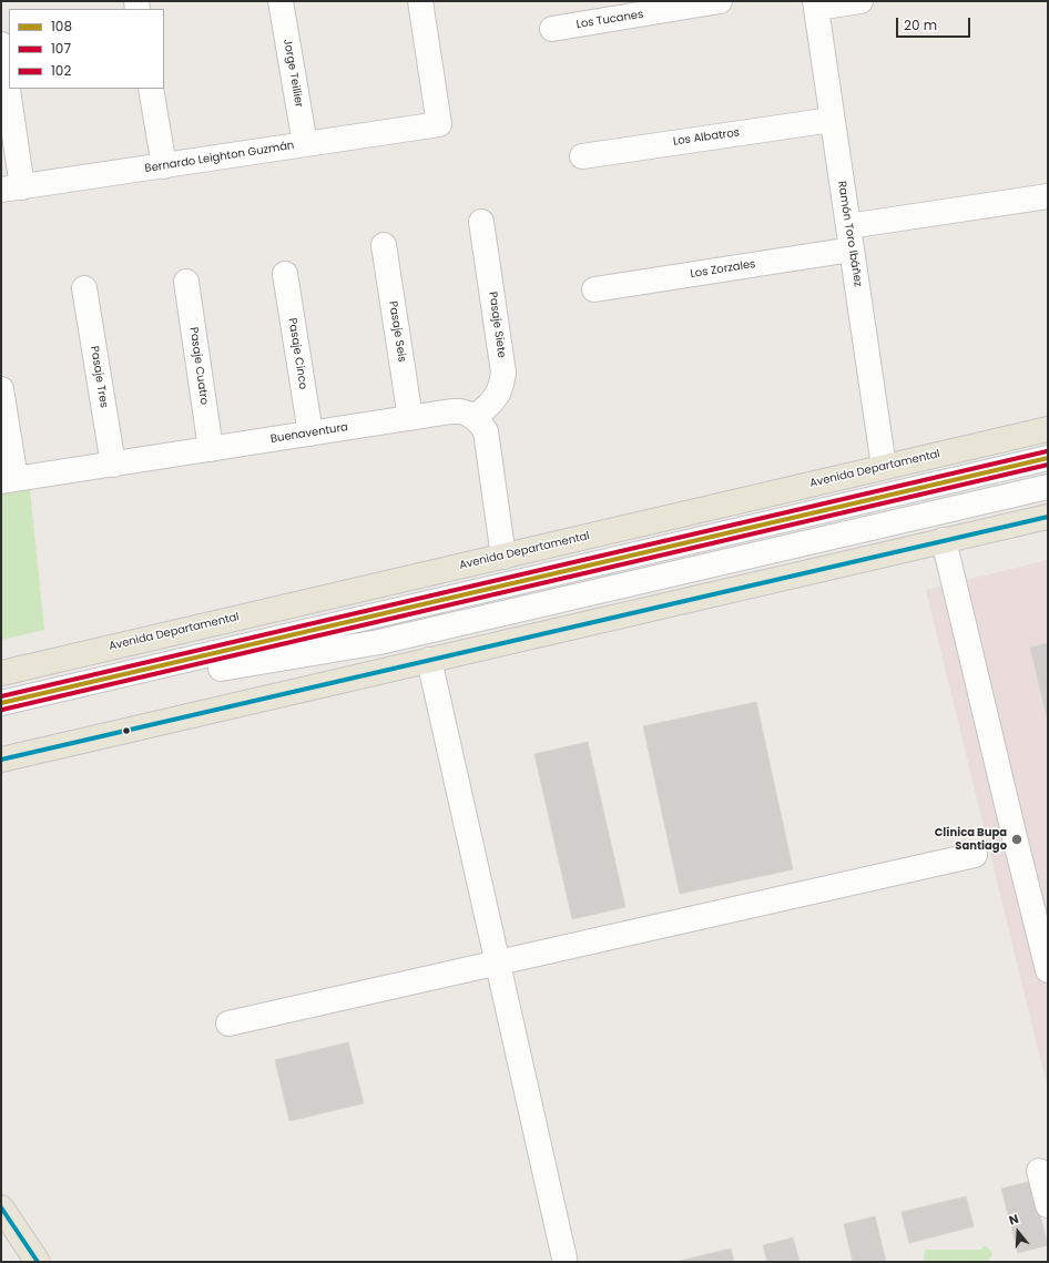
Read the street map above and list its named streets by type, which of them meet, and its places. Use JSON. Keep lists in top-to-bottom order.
{
  "streets": {
    "main road": ["Avenida Departamental"],
    "street": [
      "Los Tucanes",
      "Jorge Teillier",
      "Los Albatros",
      "Bernardo Leighton Guzmán",
      "Ramón Toro Ibáñez",
      "Los Zorzales",
      "Pasaje Siete",
      "Pasaje Seis",
      "Pasaje Cinco",
      "Pasaje Cuatro",
      "Pasaje Tres",
      "Buenaventura"
    ]
  },
  "crossings": [
    ["Jorge Teillier", "Bernardo Leighton Guzmán"],
    ["Los Albatros", "Ramón Toro Ibáñez"],
    ["Ramón Toro Ibáñez", "Los Zorzales"],
    ["Ramón Toro Ibáñez", "Avenida Departamental"],
    ["Pasaje Siete", "Buenaventura"],
    ["Pasaje Seis", "Buenaventura"],
    ["Pasaje Cinco", "Buenaventura"],
    ["Pasaje Cuatro", "Buenaventura"],
    ["Pasaje Tres", "Buenaventura"]
  ],
  "places": ["Clínica Bupa Santiago"],
  "lines": ["transit line 102", "transit line 108", "transit line 107"],
  "legend": ["108", "107", "102"],
  "scale_bar": "20 m",
  "north": "top"
}
